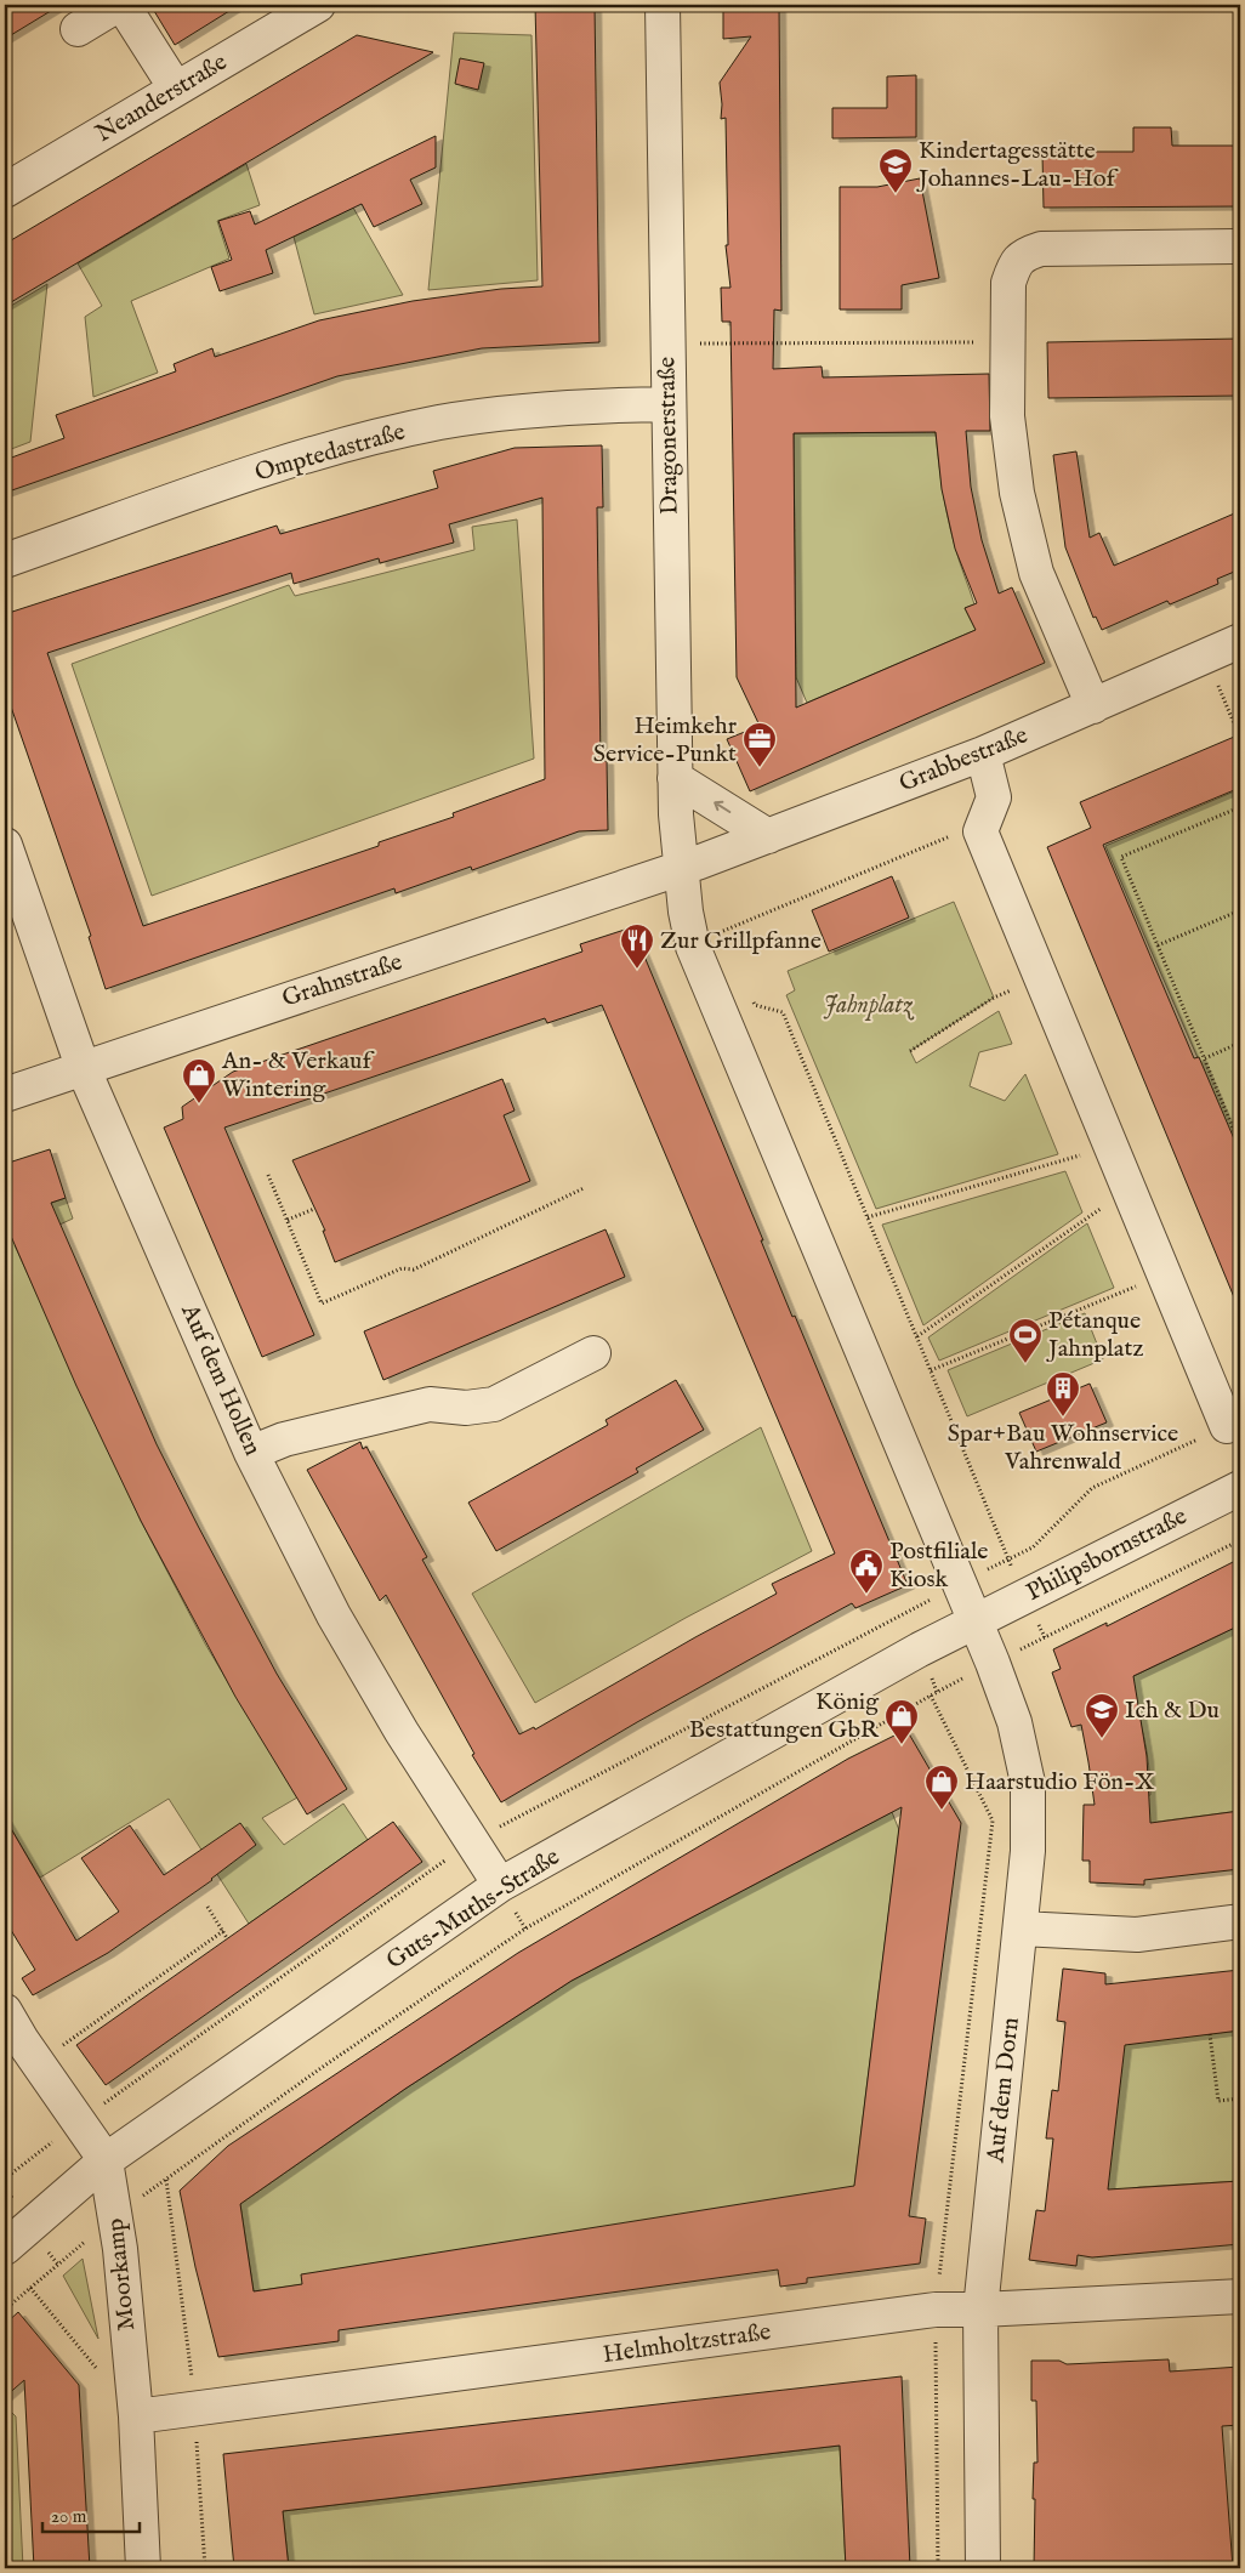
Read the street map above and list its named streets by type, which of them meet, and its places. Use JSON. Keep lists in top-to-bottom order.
{
  "streets": {
    "street": [
      "Neanderstraße",
      "Dragonerstraße",
      "Omptedastraße",
      "Grabbestraße",
      "Grahnstraße",
      "Auf dem Hollen",
      "Philipsbornstraße",
      "Guts-Muths-Straße",
      "Auf dem Dorn",
      "Moorkamp",
      "Helmholtzstraße"
    ]
  },
  "crossings": [
    ["Dragonerstraße", "Omptedastraße"],
    ["Dragonerstraße", "Grabbestraße"],
    ["Dragonerstraße", "Grahnstraße"],
    ["Grabbestraße", "Grahnstraße"],
    ["Grahnstraße", "Auf dem Hollen"],
    ["Auf dem Hollen", "Guts-Muths-Straße"],
    ["Philipsbornstraße", "Guts-Muths-Straße"],
    ["Philipsbornstraße", "Auf dem Dorn"],
    ["Guts-Muths-Straße", "Auf dem Dorn"],
    ["Guts-Muths-Straße", "Moorkamp"],
    ["Auf dem Dorn", "Helmholtzstraße"],
    ["Moorkamp", "Helmholtzstraße"]
  ],
  "parks": ["Jahnplatz"],
  "places": {
    "school or university": ["Kindertagesstätte Johannes-Lau-Hof", "Ich & Du"],
    "office": ["Heimkehr Service-Punkt"],
    "restaurant": ["Zur Grillpfanne"],
    "shop": ["An- & Verkauf Wintering", "König Bestattungen GbR", "Haarstudio Fön-X"],
    "sports": ["Pétanque Jahnplatz"],
    "building": ["Spar+Bau Wohnservice Vahrenwald"],
    "public building": ["Postfiliale Kiosk"]
  },
  "scale_bar": "20 m"
}
